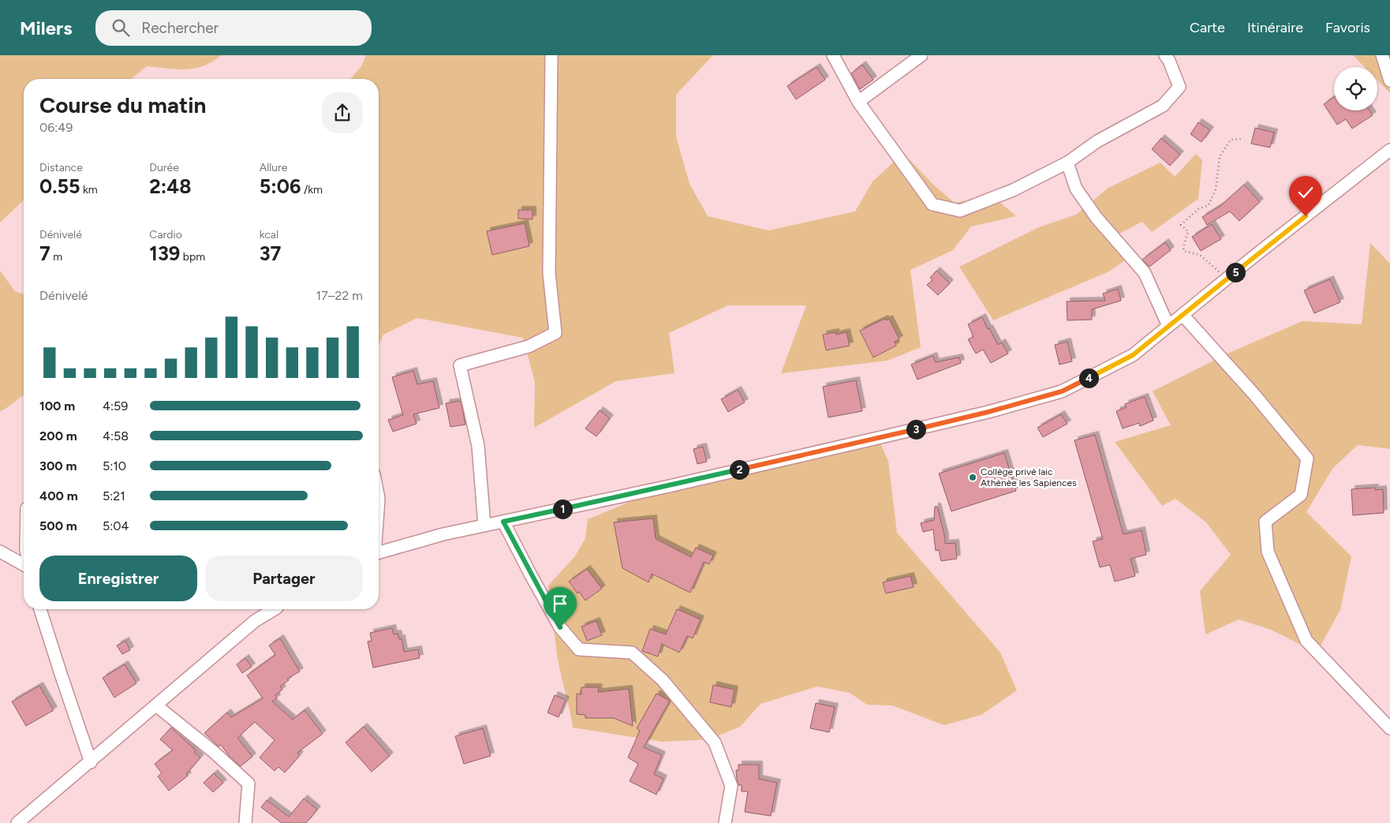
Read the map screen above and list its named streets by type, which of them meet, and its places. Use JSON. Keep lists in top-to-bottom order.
{
  "places": ["Collège privè laic Athènèe les Sapiences"],
  "page": {
    "header": "Milers",
    "search": "Rechercher",
    "nav": ["Carte", "Itinéraire", "Favoris"],
    "heading": ["Course du matin", "06:49"],
    "stats": [
      ["Distance", "0.55 km"],
      ["Durée", "2:48"],
      ["Allure", "5:06 /km"],
      ["Dénivelé", "7 m"],
      ["Cardio", "139 bpm"],
      ["kcal", "37"]
    ],
    "pins": [
      "5",
      "4",
      "3",
      "2",
      "1"
    ],
    "chart": ["Dénivelé", "17–22 m"],
    "list": [
      {
        "name": "100 m",
        "note": "4:59"
      },
      {
        "name": "200 m",
        "note": "4:58"
      },
      {
        "name": "300 m",
        "note": "5:10"
      },
      {
        "name": "400 m",
        "note": "5:21"
      },
      {
        "name": "500 m",
        "note": "5:04"
      }
    ],
    "buttons": ["Enregistrer", "Partager"]
  }
}
